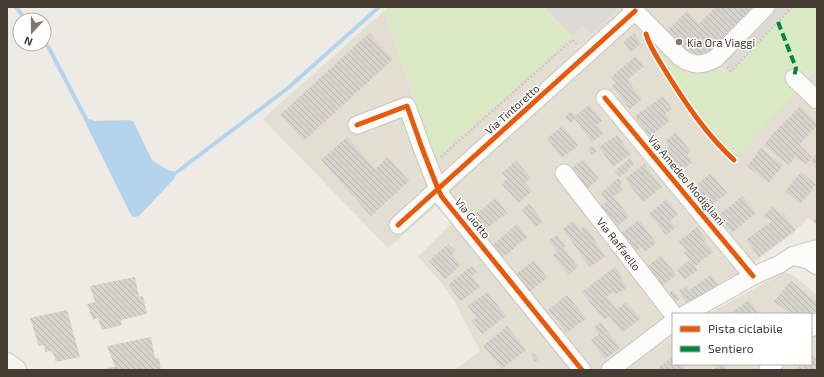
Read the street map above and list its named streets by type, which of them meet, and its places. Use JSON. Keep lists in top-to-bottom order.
{
  "streets": {
    "street": [
      "Via Tintoretto",
      "Via Amedeo Modigliani",
      "Via Giotto",
      "Via Raffaello"
    ]
  },
  "crossings": [
    ["Via Tintoretto", "Via Giotto"]
  ],
  "places": ["Kia Ora Viaggi"],
  "legend": ["Pista ciclabile", "Sentiero"],
  "north": "bottom"
}
